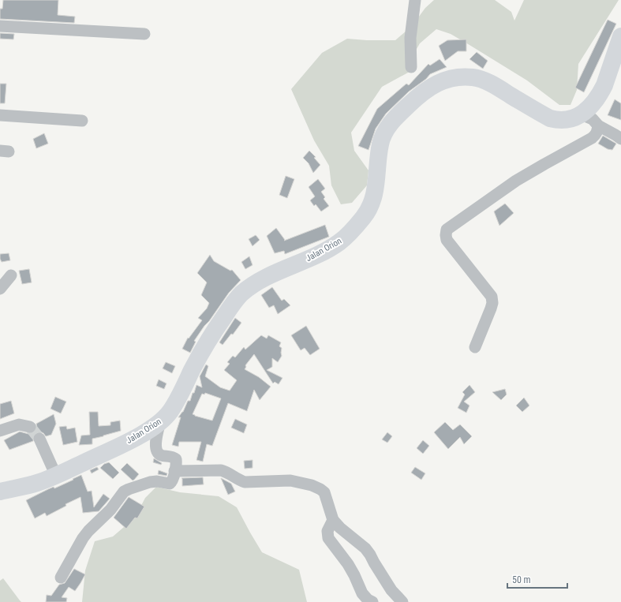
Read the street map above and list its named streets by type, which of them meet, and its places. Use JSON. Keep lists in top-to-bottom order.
{
  "streets": {
    "highway": ["Jalan Orion"]
  },
  "scale_bar": "50 m"
}
